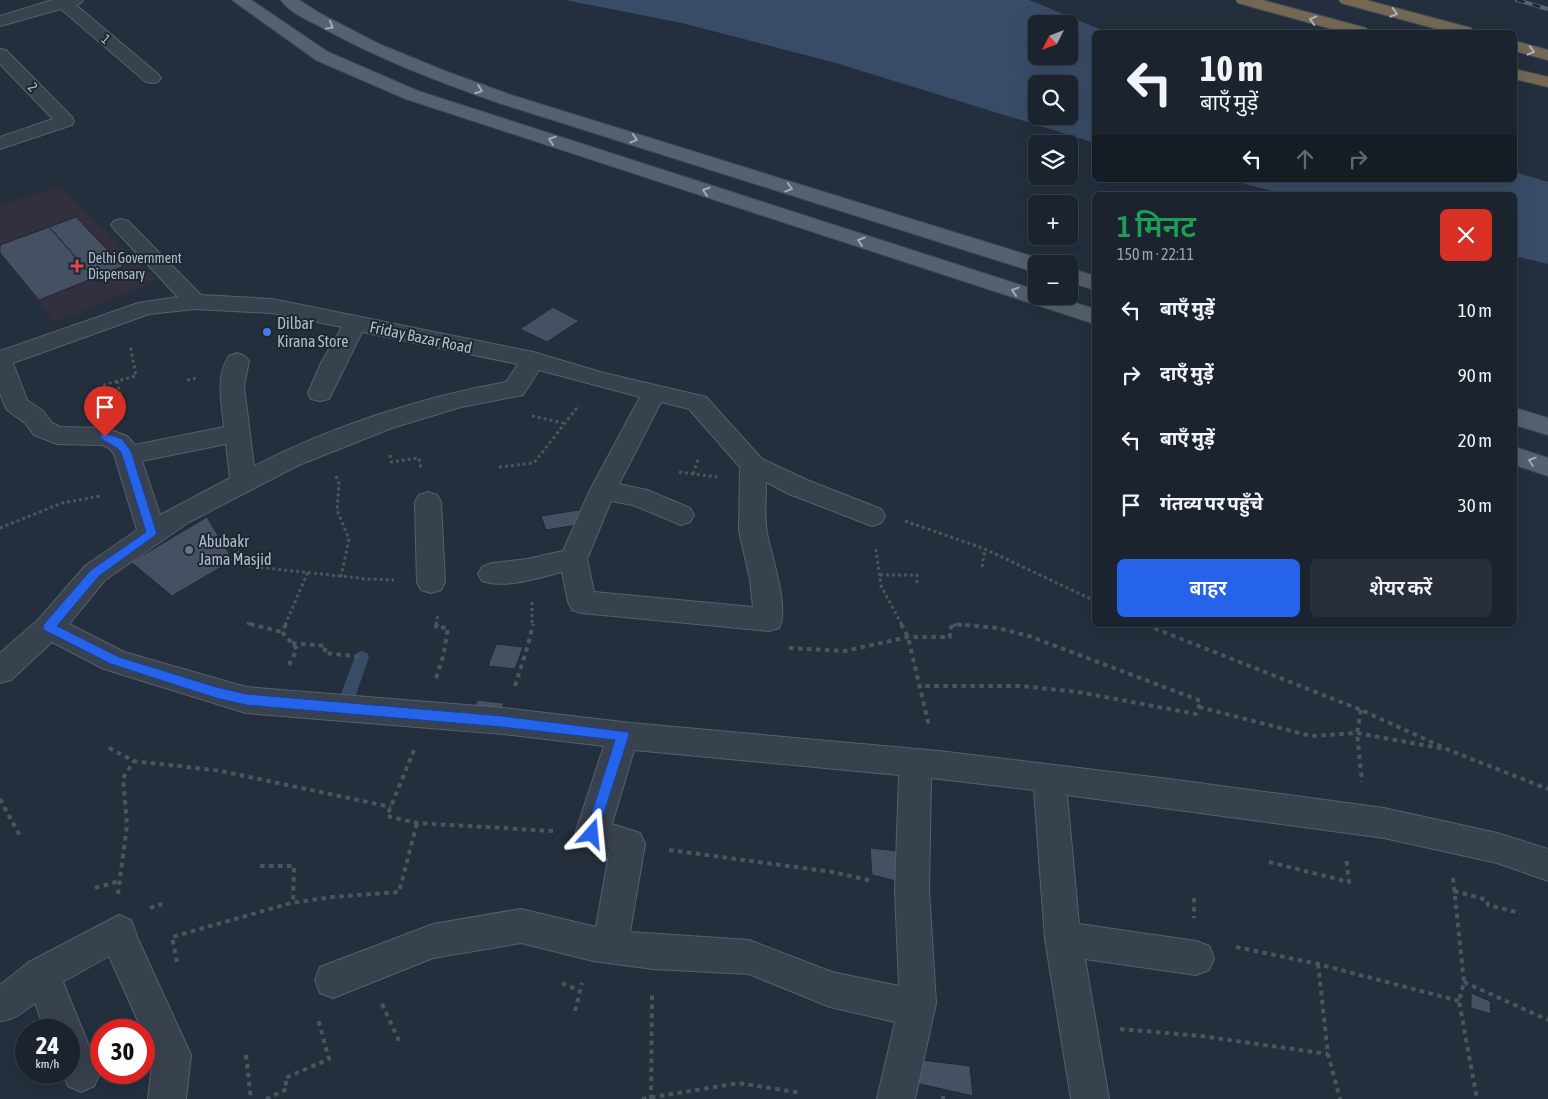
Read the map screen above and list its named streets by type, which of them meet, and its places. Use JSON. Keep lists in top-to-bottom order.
{
  "streets": {
    "street": ["1", "2", "Friday Bazar Road"]
  },
  "places": {
    "health": ["Delhi Government Dispensary"],
    "other": ["Dilbar Kirana Store", "Abubakr Jama Masjid"]
  },
  "north": "bottom left",
  "page": {
    "map_buttons": ["+", "−"],
    "turn": ["10 m", "बाएँ मुड़ें"],
    "heading": ["1 मिनट", "150 m · 22:11"],
    "list": [
      {
        "name": "बाएँ मुड़ें",
        "value": "10 m"
      },
      {
        "name": "दाएँ मुड़ें",
        "value": "90 m"
      },
      {
        "name": "बाएँ मुड़ें",
        "value": "20 m"
      },
      {
        "name": "गंतव्य पर पहुँचे",
        "value": "30 m"
      }
    ],
    "buttons": ["बाहर", "शेयर करें"],
    "speed": "24 km/h",
    "limit": "30"
  }
}
